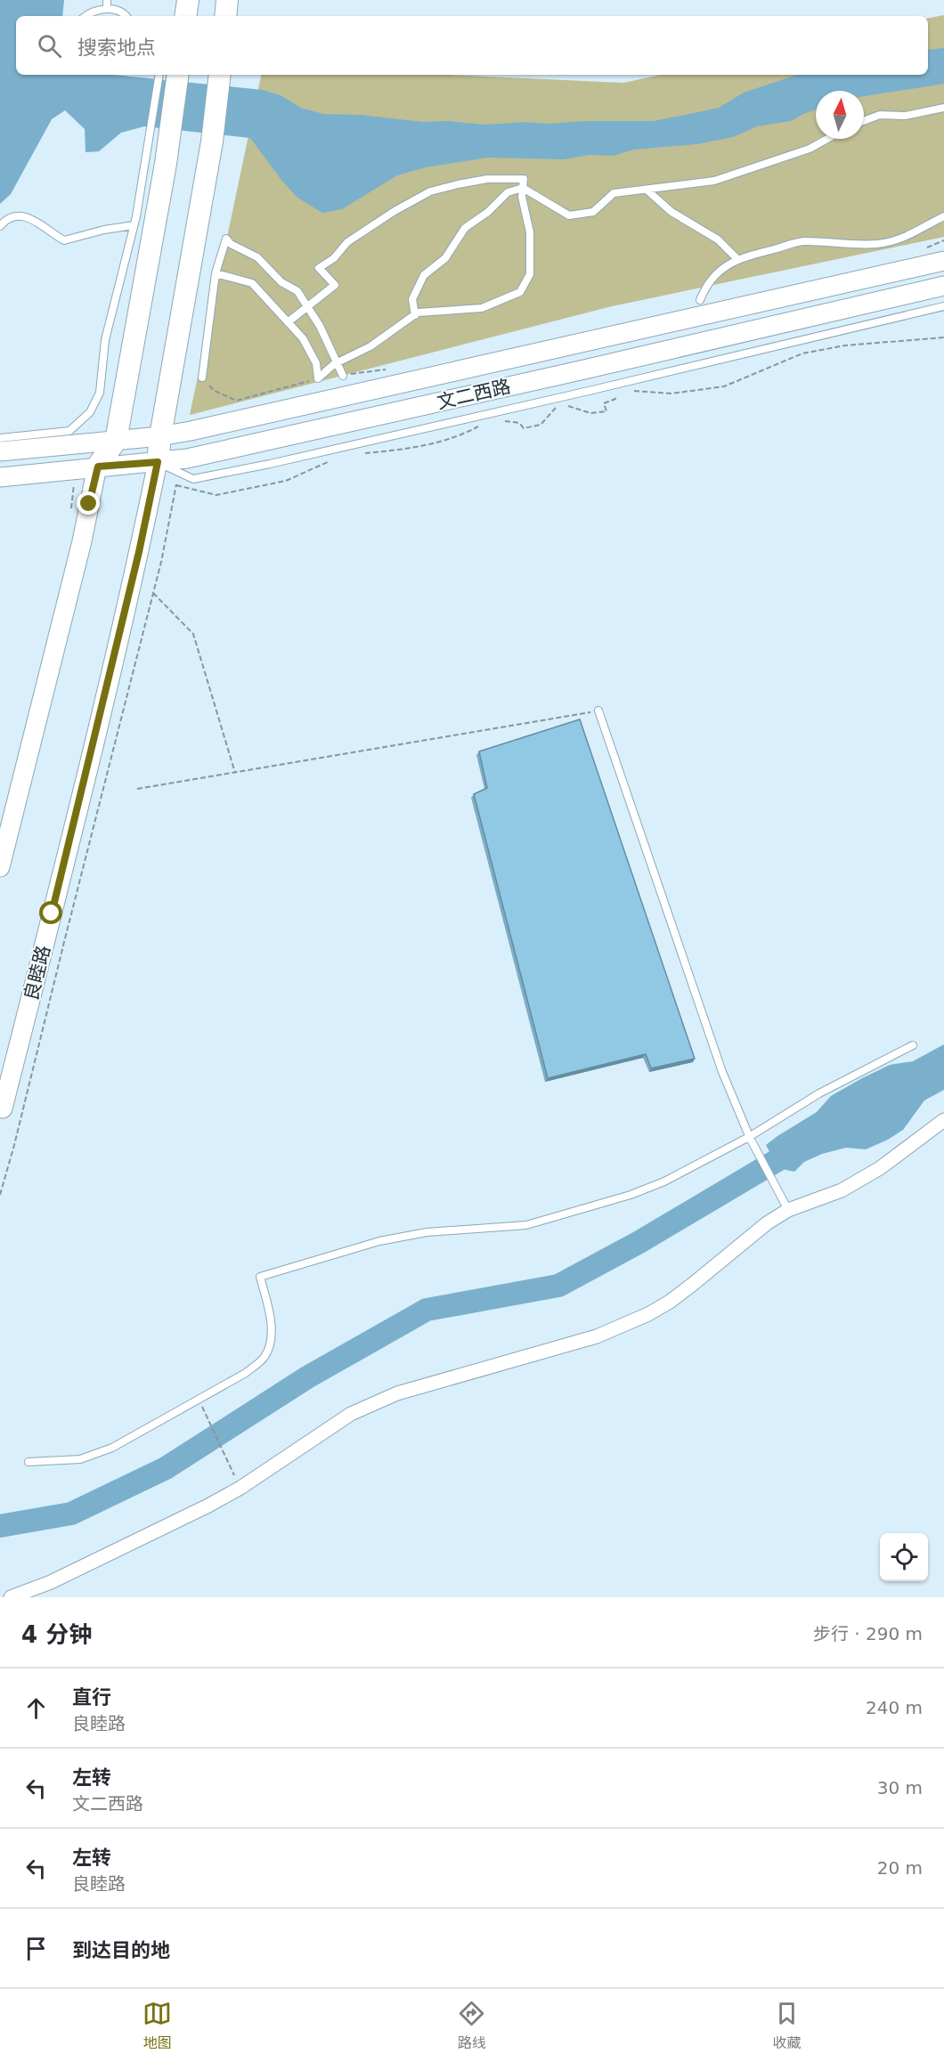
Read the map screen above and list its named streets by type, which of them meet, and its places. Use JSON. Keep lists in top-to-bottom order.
{
  "streets": {
    "main road": ["文二西路", "良睦路"]
  },
  "crossings": [
    ["文二西路", "良睦路"]
  ],
  "north": "top",
  "page": {
    "search": "搜索地点",
    "heading": ["4 分钟", "步行 · 290 m"],
    "list": [
      ["直行", "良睦路", "240 m"],
      ["左转", "文二西路", "30 m"],
      ["左转", "良睦路", "20 m"],
      "到达目的地"
    ],
    "nav": ["地图", "路线", "收藏"]
  }
}
